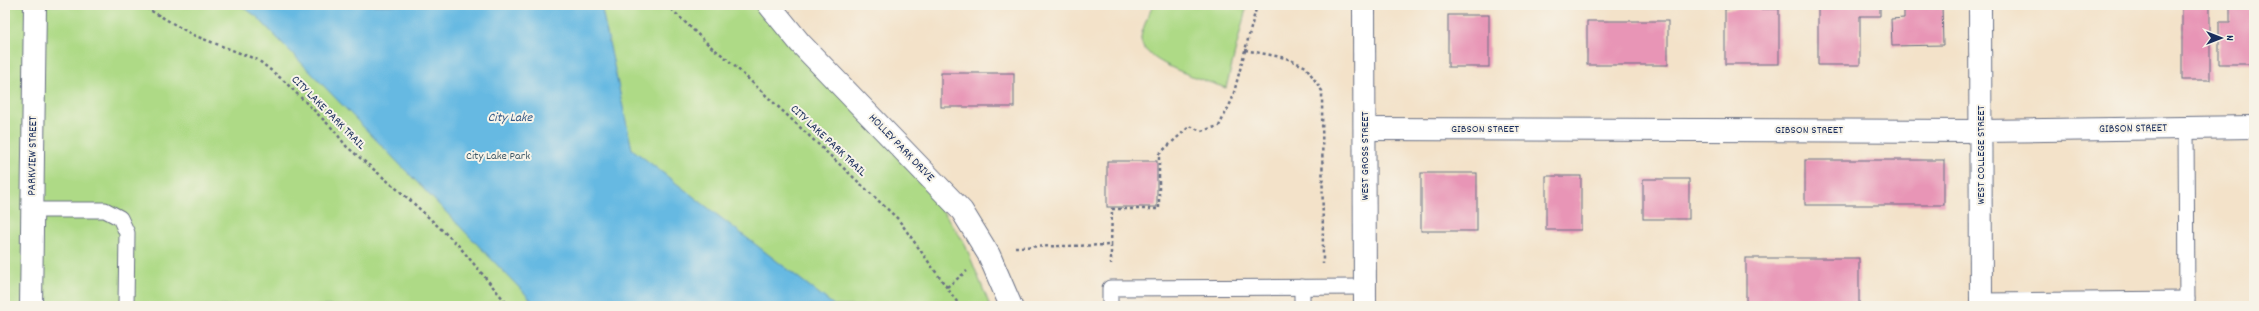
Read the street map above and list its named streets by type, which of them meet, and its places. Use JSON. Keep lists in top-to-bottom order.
{
  "streets": {
    "street": [
      "GIBSON STREET",
      "HOLLEY PARK DRIVE",
      "WEST COLLEGE STREET",
      "PARKVIEW STREET",
      "WEST GROSS STREET"
    ],
    "path": ["CITY LAKE PARK TRAIL"]
  },
  "crossings": [
    ["GIBSON STREET", "WEST COLLEGE STREET"],
    ["GIBSON STREET", "WEST GROSS STREET"]
  ],
  "water": ["City Lake"],
  "parks": ["City Lake Park"],
  "north": "right"
}
